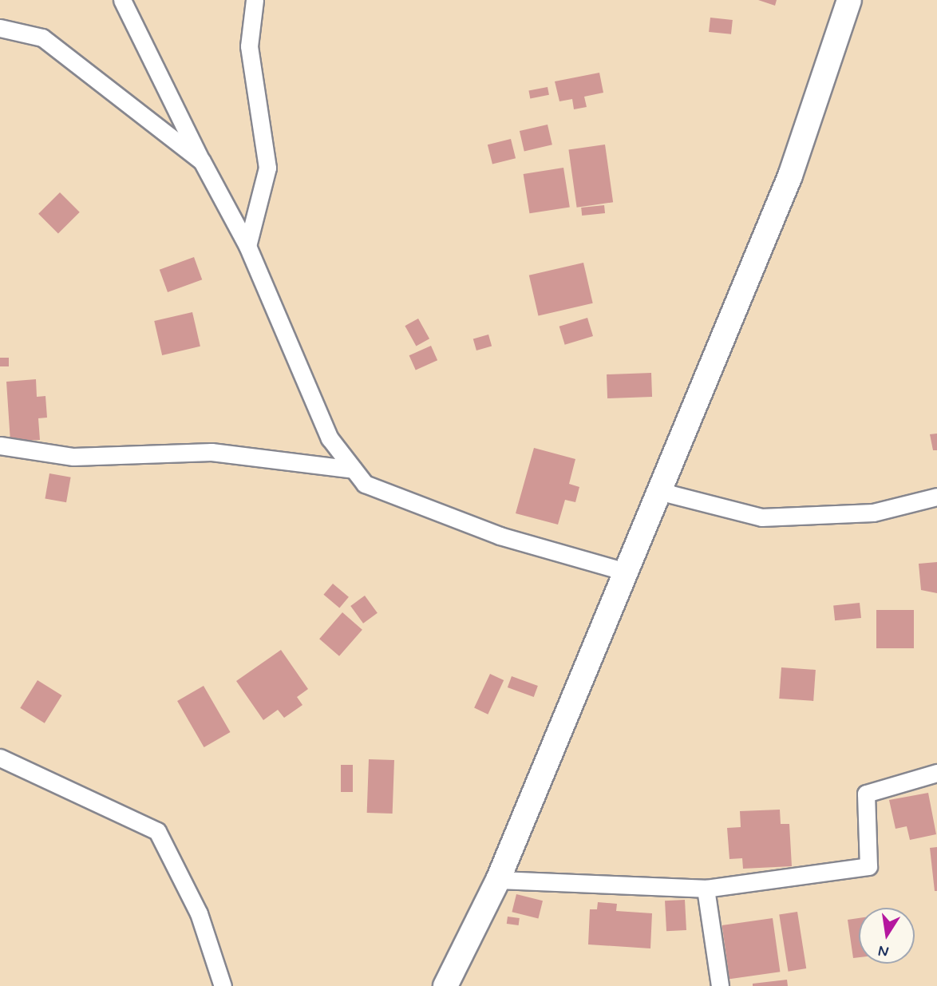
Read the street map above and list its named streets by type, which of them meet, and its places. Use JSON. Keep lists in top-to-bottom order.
{
  "north": "bottom"
}
